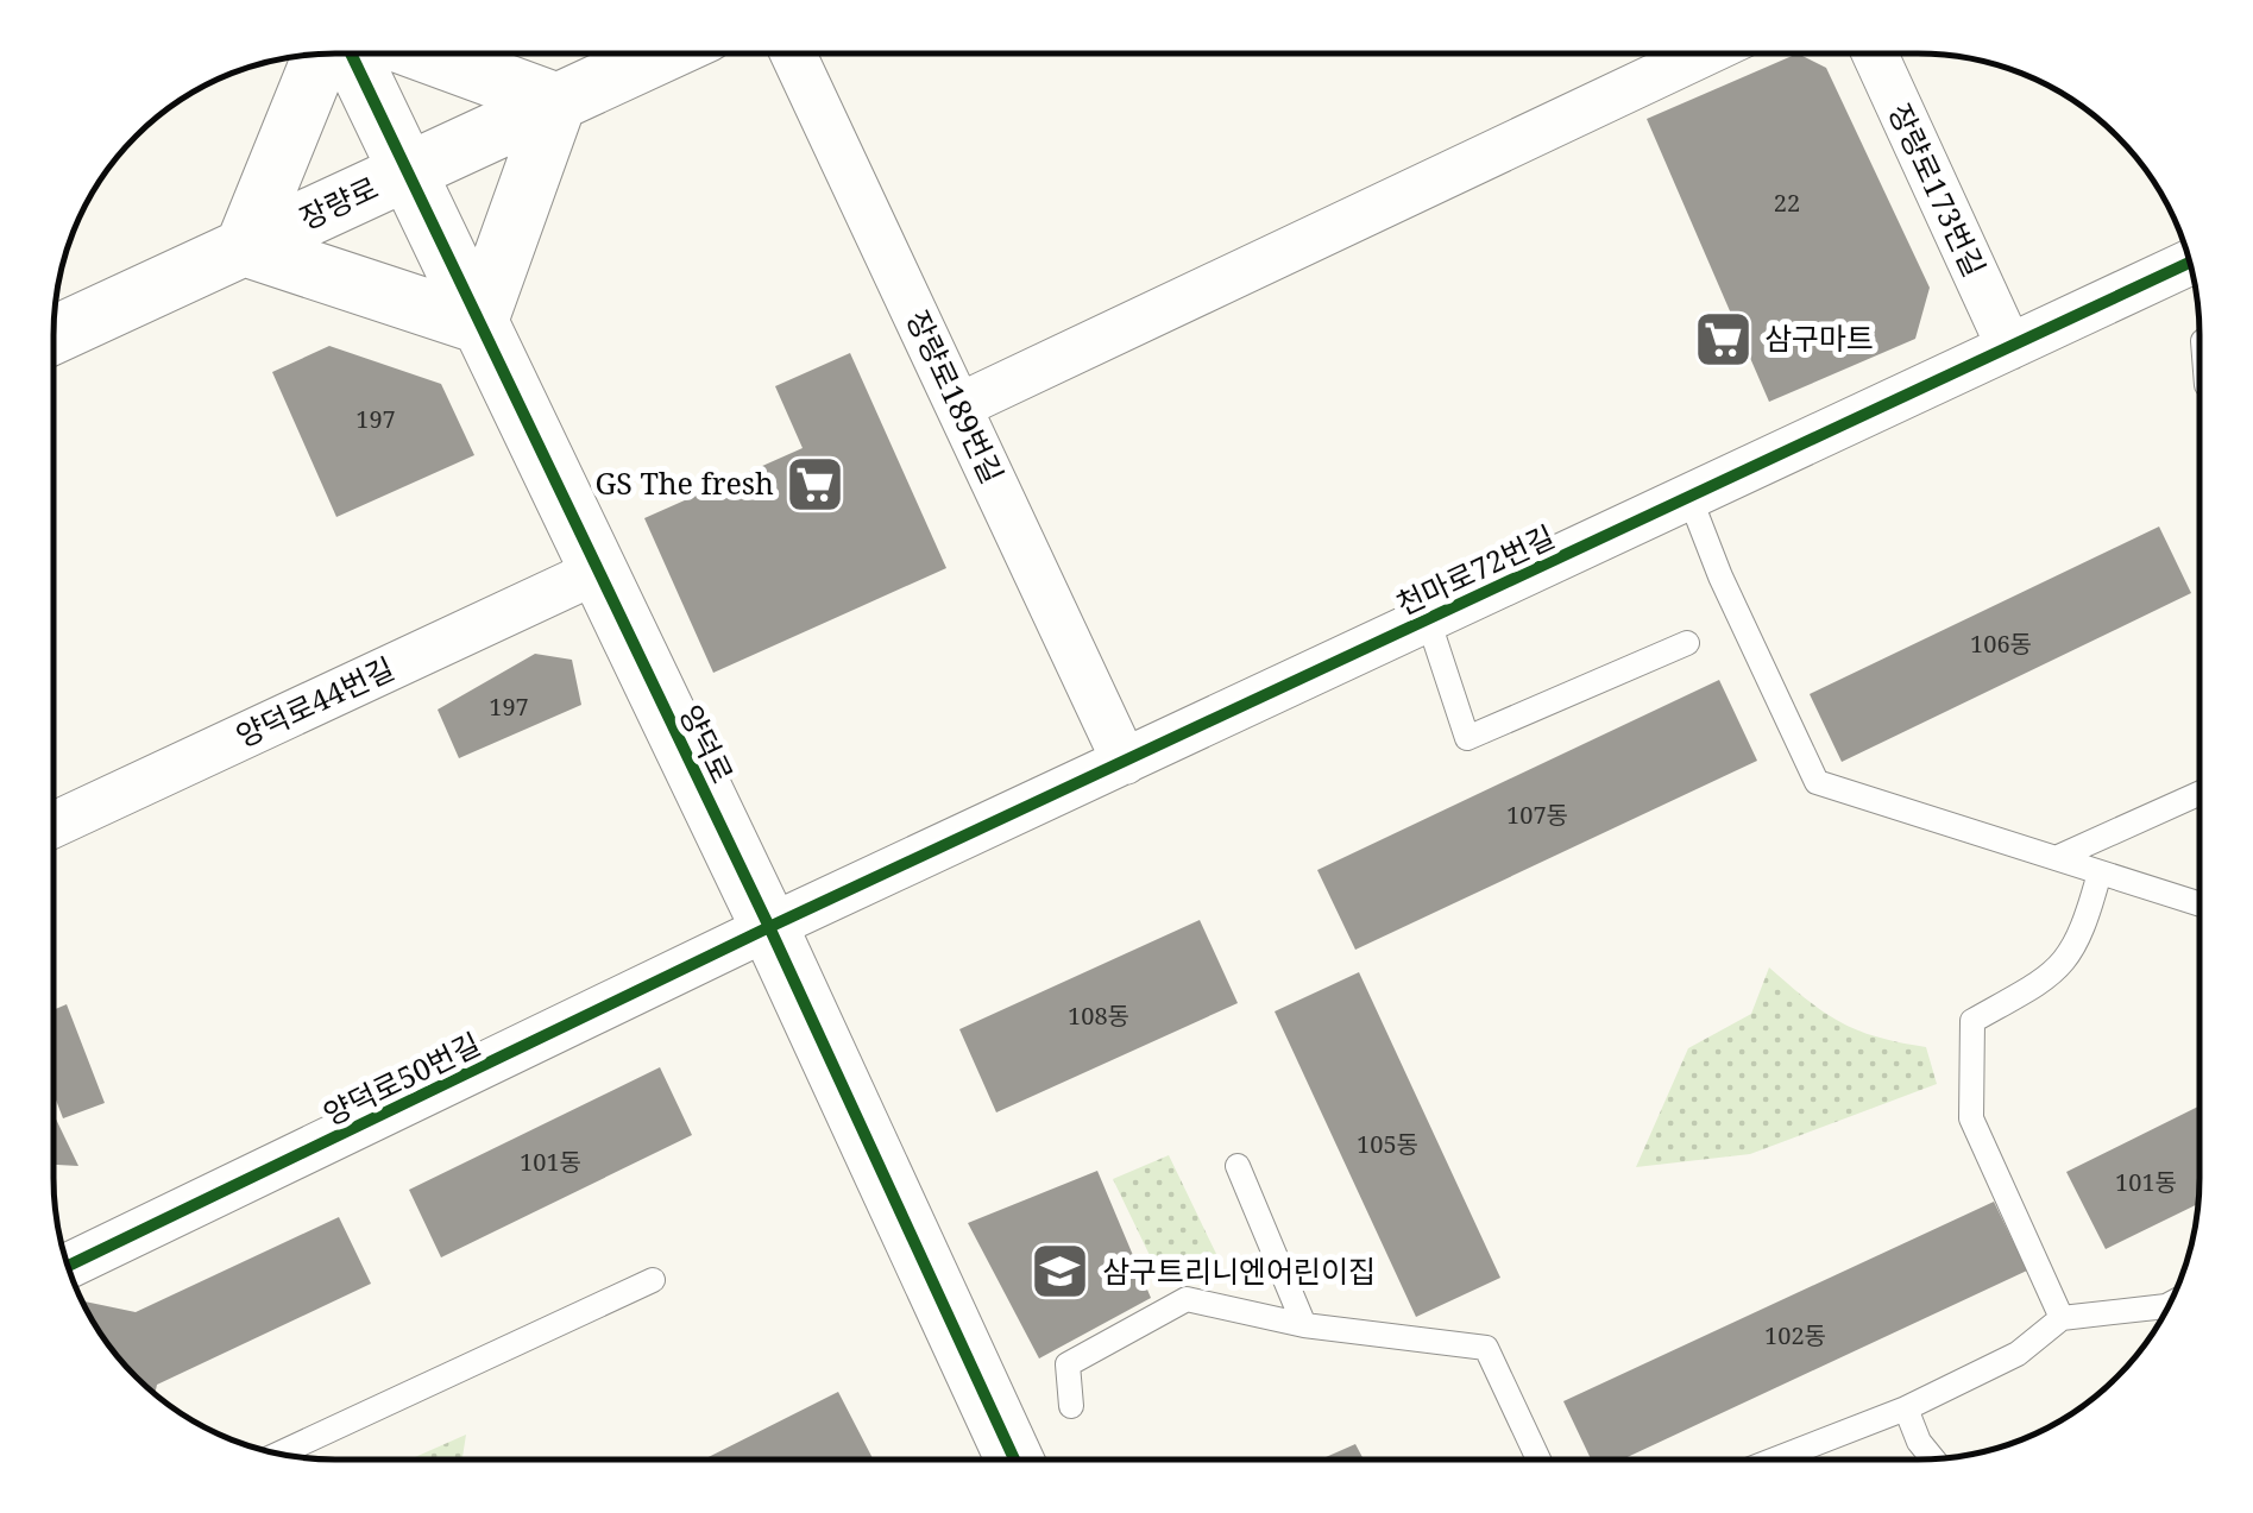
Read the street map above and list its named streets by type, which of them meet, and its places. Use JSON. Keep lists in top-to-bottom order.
{
  "streets": {
    "street": [
      "장량로173번길",
      "장량로",
      "장량로189번길",
      "천마로72번길",
      "양덕로44번길",
      "양덕로",
      "양덕로50번길"
    ]
  },
  "crossings": [
    ["장량로173번길", "천마로72번길"],
    ["장량로", "양덕로"],
    ["장량로189번길", "천마로72번길"],
    ["천마로72번길", "양덕로"],
    ["천마로72번길", "양덕로50번길"],
    ["양덕로44번길", "양덕로"],
    ["양덕로", "양덕로50번길"]
  ],
  "places": {
    "supermarket": ["삼구마트", "GS The fresh"],
    "school or university": ["삼구트리니엔어린이집"]
  },
  "house_numbers": [
    "22",
    "197",
    "106동",
    "197",
    "107동",
    "108동",
    "105동",
    "101동",
    "101동",
    "102동"
  ]
}
